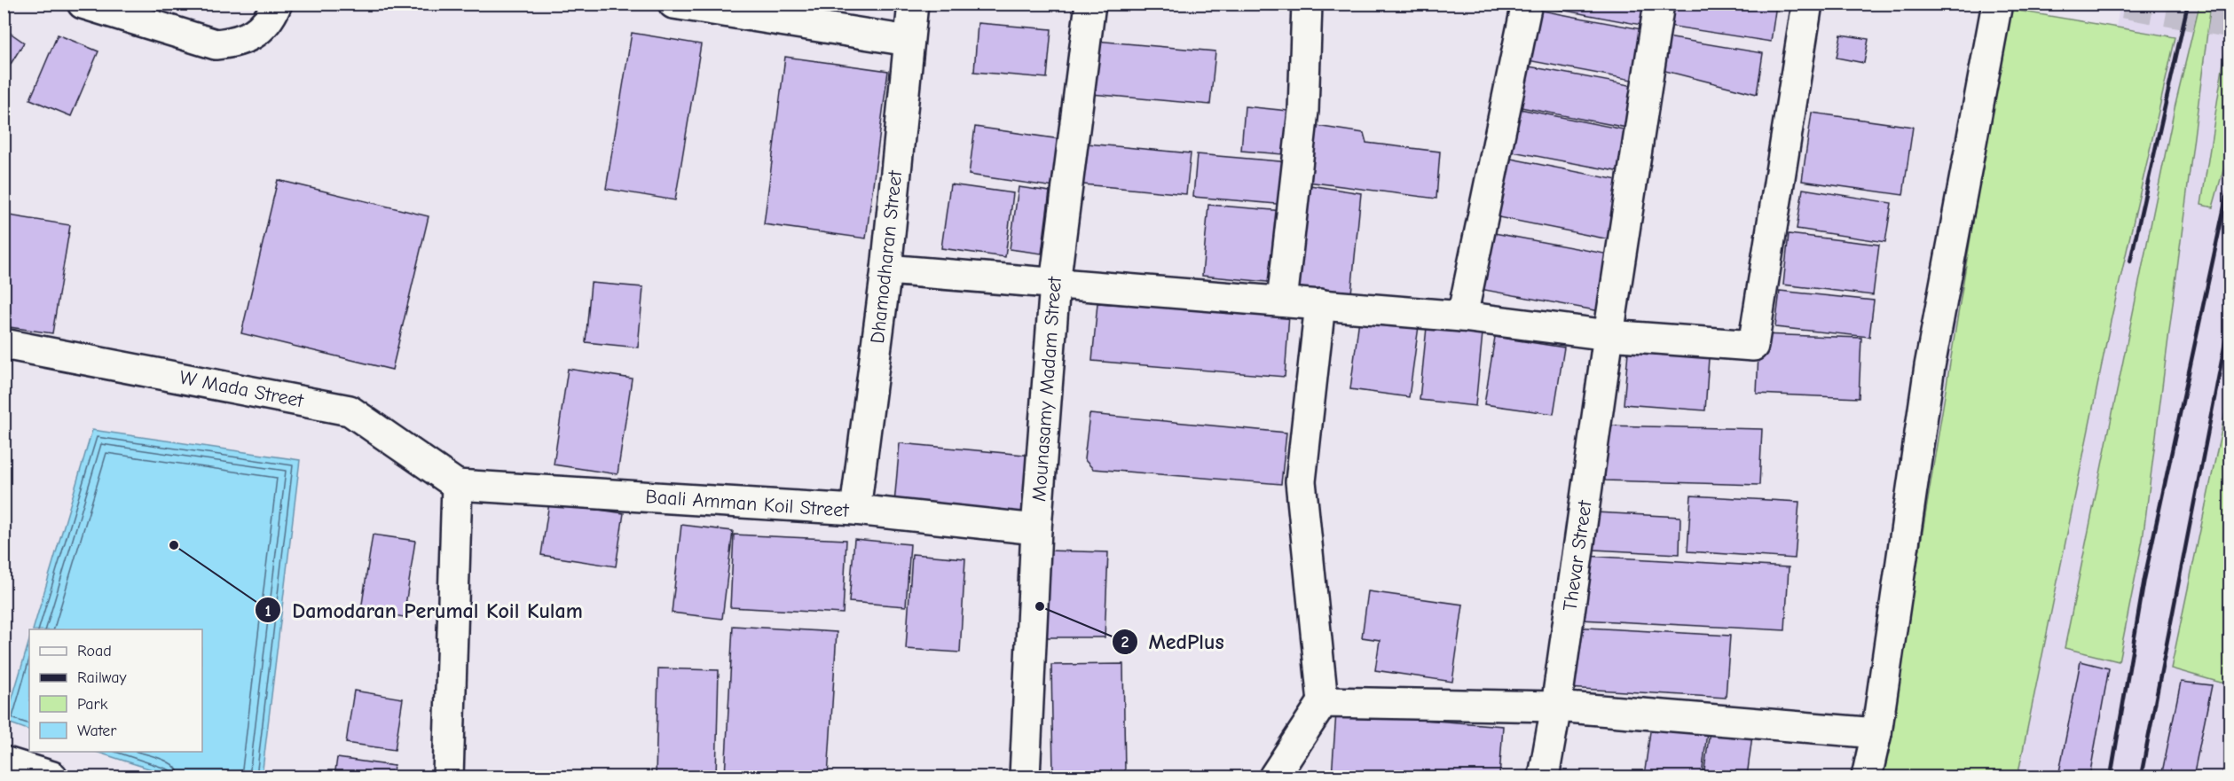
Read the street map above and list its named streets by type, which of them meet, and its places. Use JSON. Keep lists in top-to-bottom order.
{
  "streets": {
    "street": [
      "Dhamodharan Street",
      "W Mada Street",
      "Mounasamy Madam Street",
      "Baali Amman Koil Street",
      "Thevar Street"
    ]
  },
  "crossings": [
    ["Dhamodharan Street", "Baali Amman Koil Street"],
    ["W Mada Street", "Baali Amman Koil Street"],
    ["Mounasamy Madam Street", "Baali Amman Koil Street"]
  ],
  "places": ["Damodaran Perumal Koil Kulam", "MedPlus"],
  "legend": [
    "Road",
    "Railway",
    "Park",
    "Water"
  ]
}
